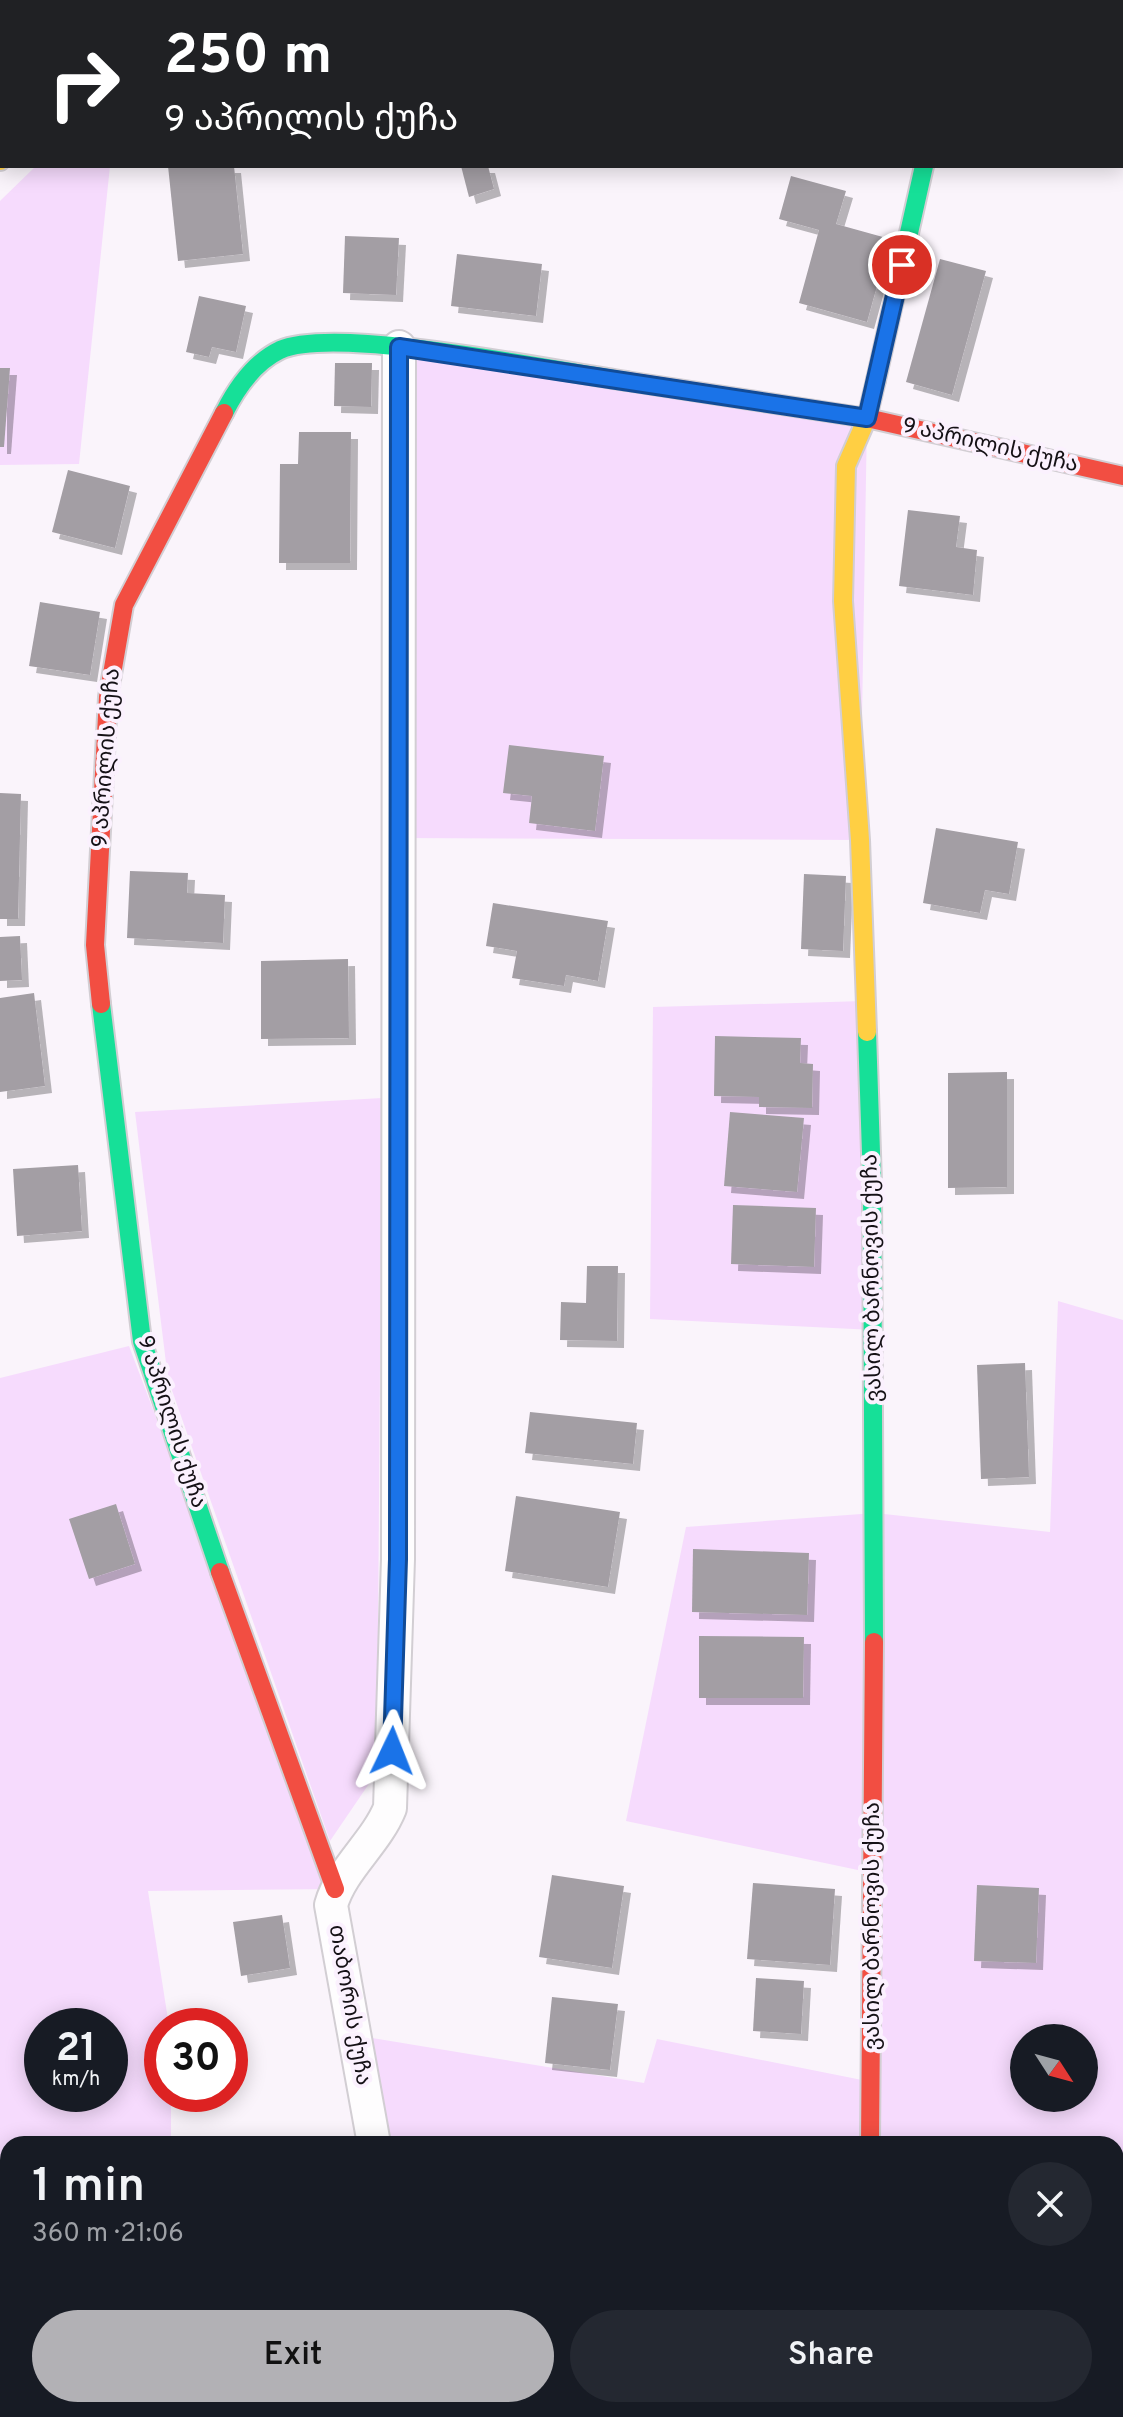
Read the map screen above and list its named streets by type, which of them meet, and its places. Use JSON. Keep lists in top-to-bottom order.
{
  "streets": {
    "street": ["9 აპრილის ქუჩა", "ვასილ ბარნოვის ქუჩა", "თაბორის ქუჩა"]
  },
  "crossings": [
    ["9 აპრილის ქუჩა", "ვასილ ბარნოვის ქუჩა"],
    ["9 აპრილის ქუჩა", "თაბორის ქუჩა"]
  ],
  "north": "bottom right",
  "page": {
    "turn": ["250 m", "9 აპრილის ქუჩა"],
    "speed": "21 km/h",
    "limit": "30",
    "heading": ["1 min", "360 m · 21:06"],
    "buttons": ["Exit", "Share"]
  }
}
